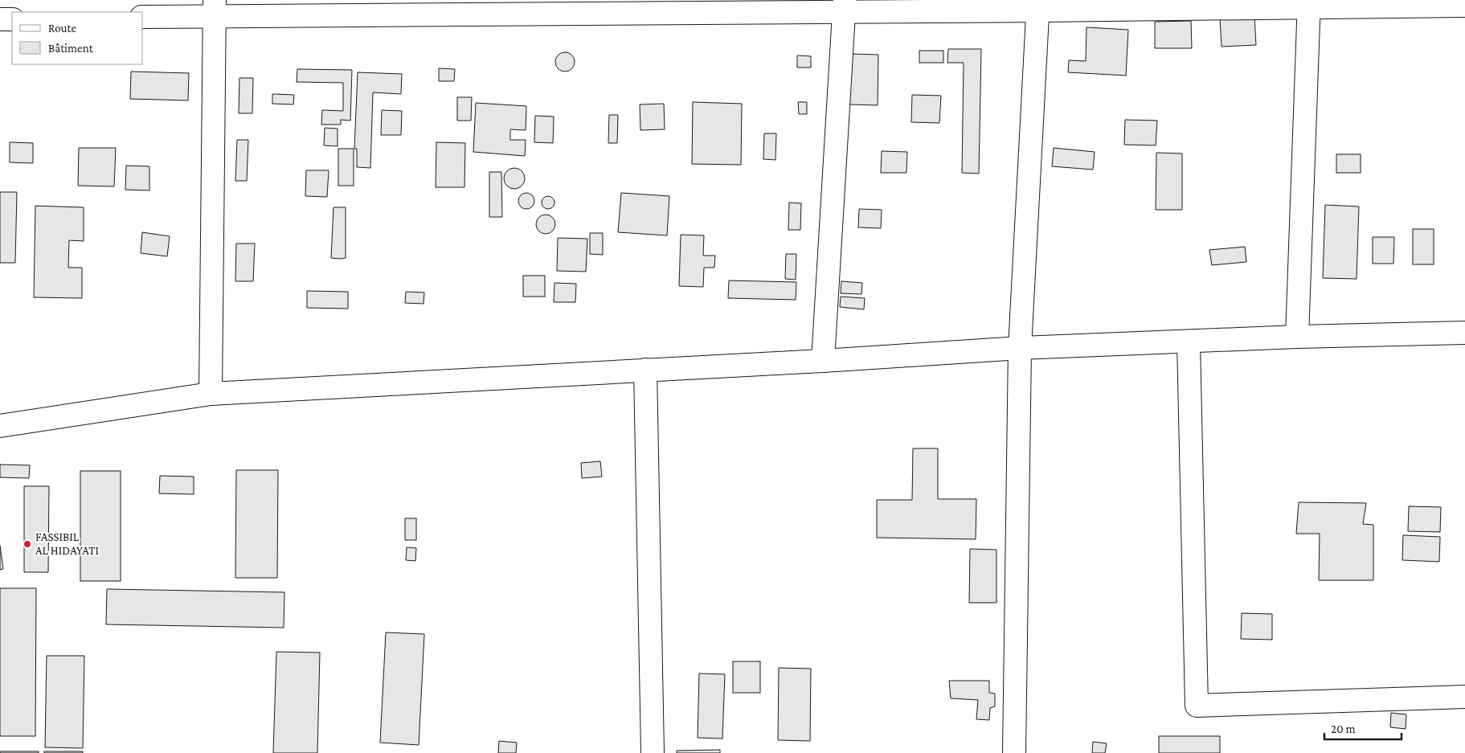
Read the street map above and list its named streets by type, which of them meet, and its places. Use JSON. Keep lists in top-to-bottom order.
{
  "places": ["FASSIBIL AL HIDAYATI"],
  "legend": ["Route", "Bâtiment"],
  "scale_bar": "20 m"
}
